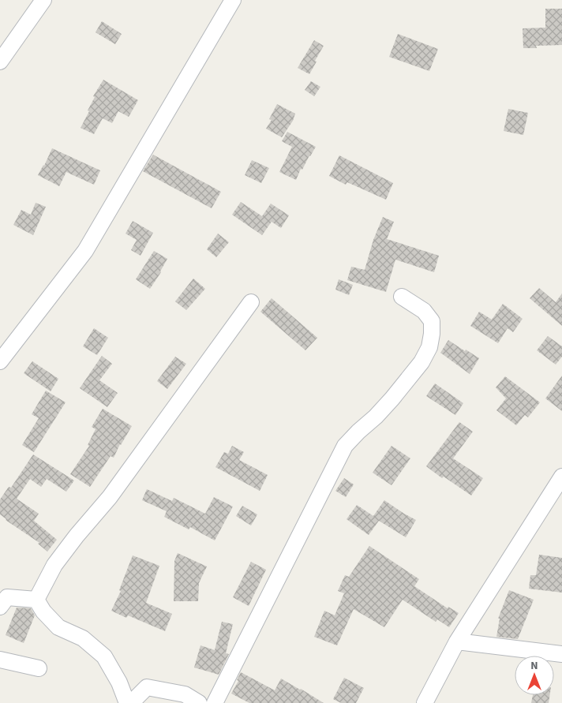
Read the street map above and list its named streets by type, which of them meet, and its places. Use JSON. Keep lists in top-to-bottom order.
{
  "north": "top"
}
